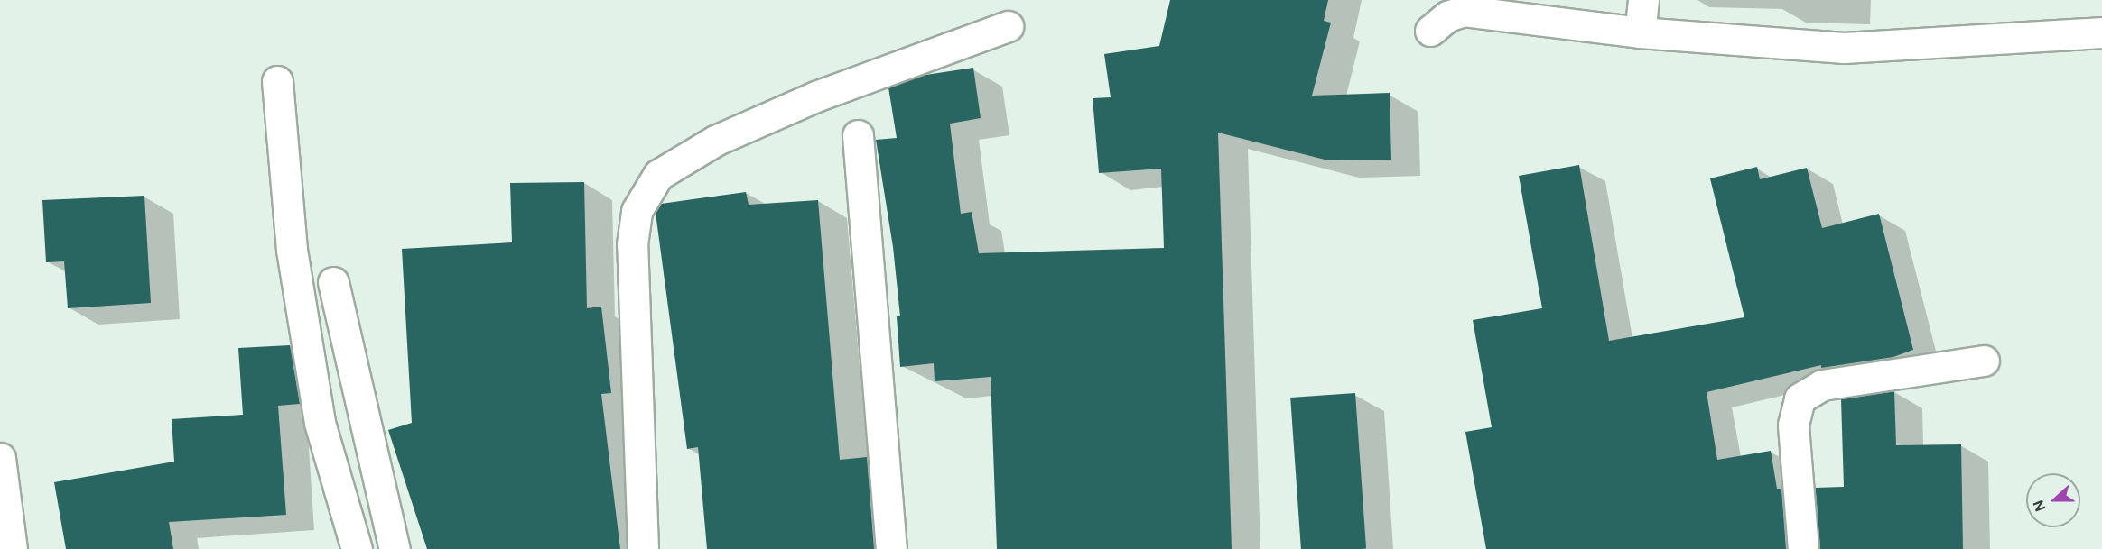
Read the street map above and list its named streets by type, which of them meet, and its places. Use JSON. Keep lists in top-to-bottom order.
{
  "north": "left"
}
